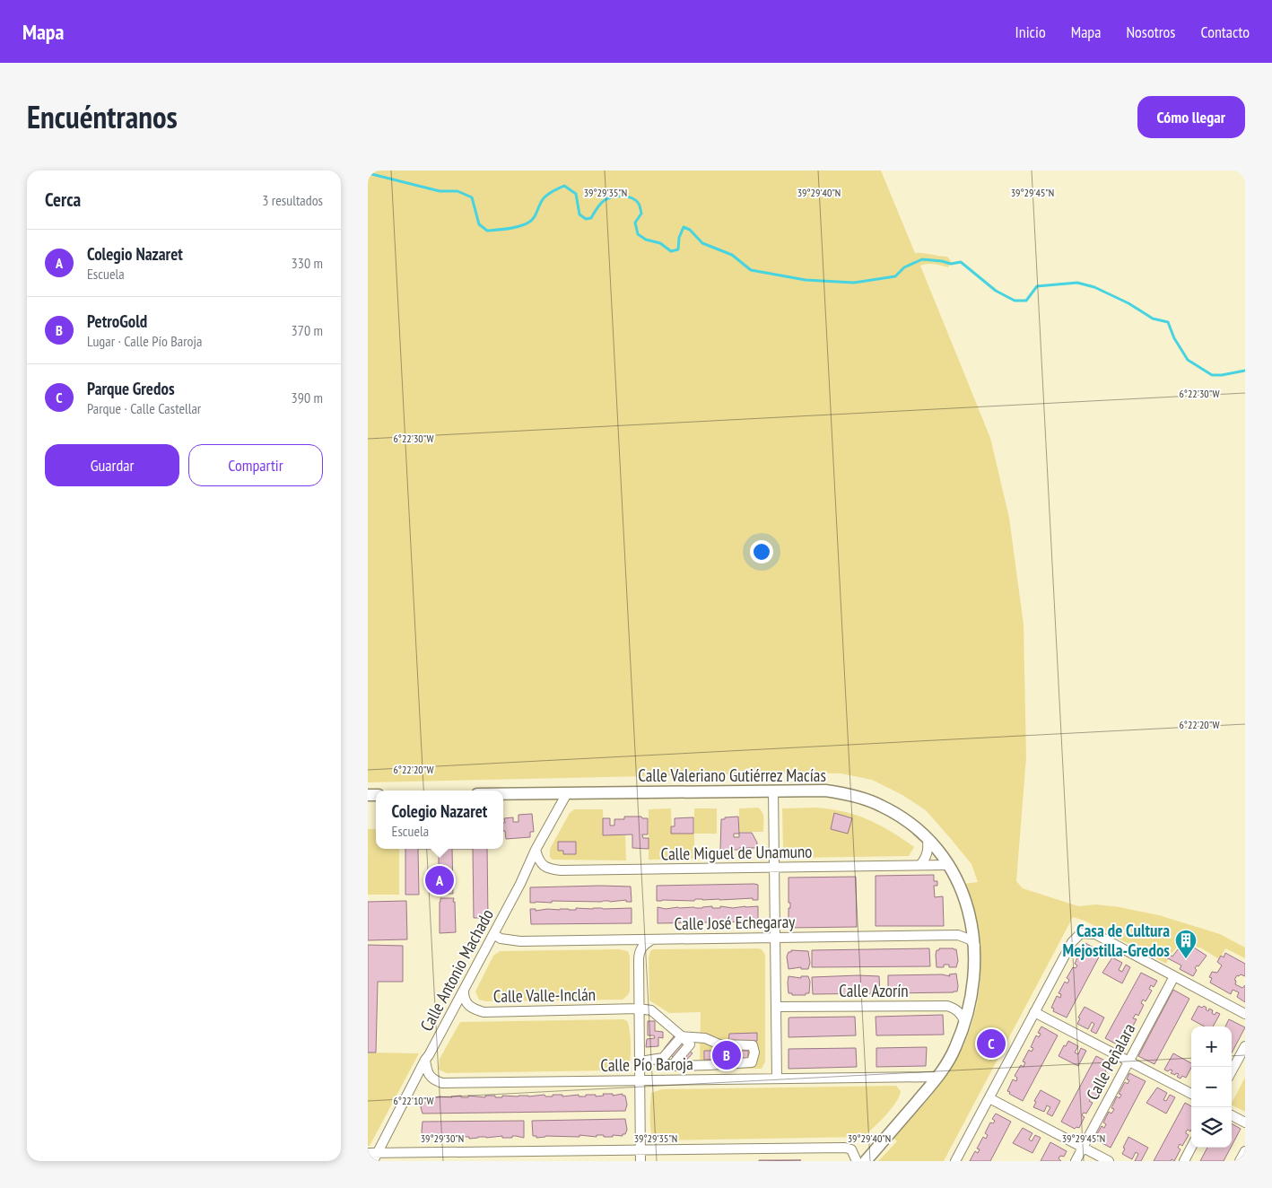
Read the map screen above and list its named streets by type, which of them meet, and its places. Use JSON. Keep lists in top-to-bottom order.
{
  "streets": {
    "main road": ["Calle Valeriano Gutiérrez Macías"],
    "street": [
      "Calle Miguel de Unamuno",
      "Calle José Echegaray",
      "Calle Antonio Machado",
      "Calle Azorín",
      "Calle Valle-Inclán",
      "Calle Peñalara",
      "Calle Pío Baroja"
    ]
  },
  "crossings": [
    ["Calle Valeriano Gutiérrez Macías", "Calle Miguel de Unamuno"],
    ["Calle Valeriano Gutiérrez Macías", "Calle José Echegaray"],
    ["Calle Valeriano Gutiérrez Macías", "Calle Antonio Machado"],
    ["Calle Valeriano Gutiérrez Macías", "Calle Azorín"],
    ["Calle Valeriano Gutiérrez Macías", "Calle Pío Baroja"],
    ["Calle Miguel de Unamuno", "Calle Antonio Machado"],
    ["Calle José Echegaray", "Calle Antonio Machado"],
    ["Calle Antonio Machado", "Calle Valle-Inclán"],
    ["Calle Antonio Machado", "Calle Pío Baroja"]
  ],
  "places": {
    "building": ["Casa de Cultura Mejostilla-Gredos"]
  },
  "page": {
    "header": "Mapa",
    "nav": [
      "Inicio",
      "Mapa",
      "Nosotros",
      "Contacto"
    ],
    "title": "Encuéntranos",
    "buttons": [
      "Cómo llegar",
      ["Guardar", "Compartir"]
    ],
    "heading": ["Cerca", "3 resultados"],
    "list": [
      {
        "mark": "A",
        "name": "Colegio Nazaret",
        "note": "Escuela",
        "value": "330 m"
      },
      {
        "mark": "B",
        "name": "PetroGold",
        "note": "Lugar · Calle Pío Baroja",
        "value": "370 m"
      },
      {
        "mark": "C",
        "name": "Parque Gredos",
        "note": "Parque · Calle Castellar",
        "value": "390 m"
      }
    ],
    "popup": ["Colegio Nazaret", "Escuela"],
    "pins": ["A", "C", "B"],
    "map_buttons": ["+", "−"]
  },
  "coordinates": [
    "39°29'35\"N",
    "39°29'40\"N",
    "39°29'45\"N",
    "6°22'30\"W",
    "6°22'20\"W",
    "6°22'10\"W",
    "39°29'30\"N"
  ]
}
